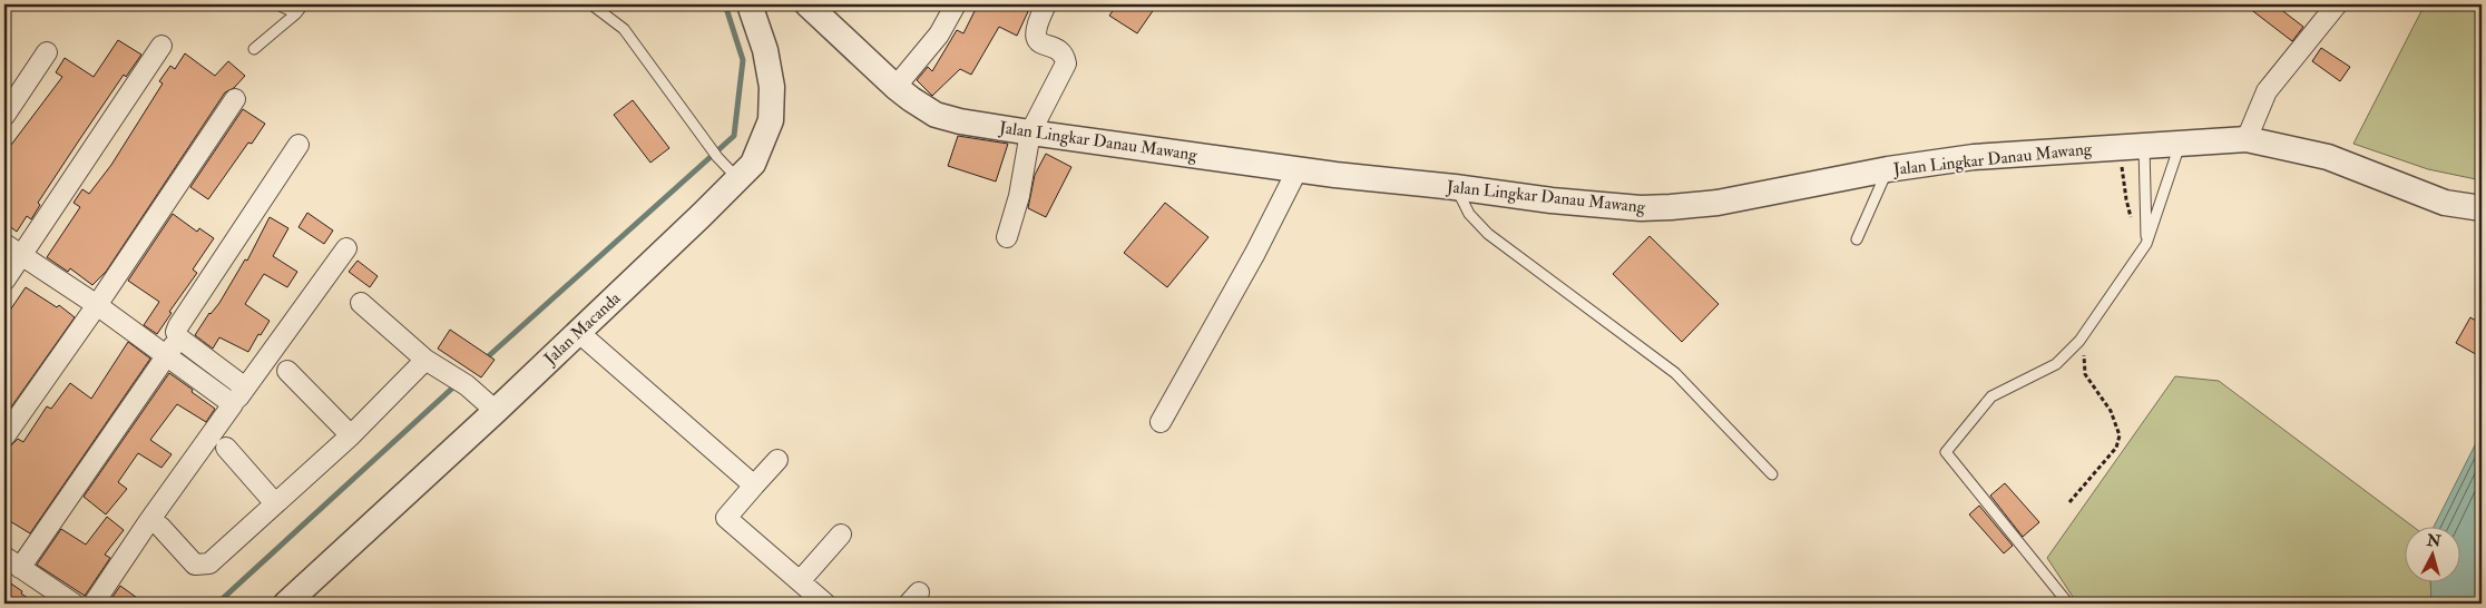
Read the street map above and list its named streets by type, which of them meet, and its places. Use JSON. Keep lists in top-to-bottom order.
{
  "streets": {
    "street": ["Jalan Lingkar Danau Mawang", "Jalan Macanda"]
  },
  "north": "top"
}
